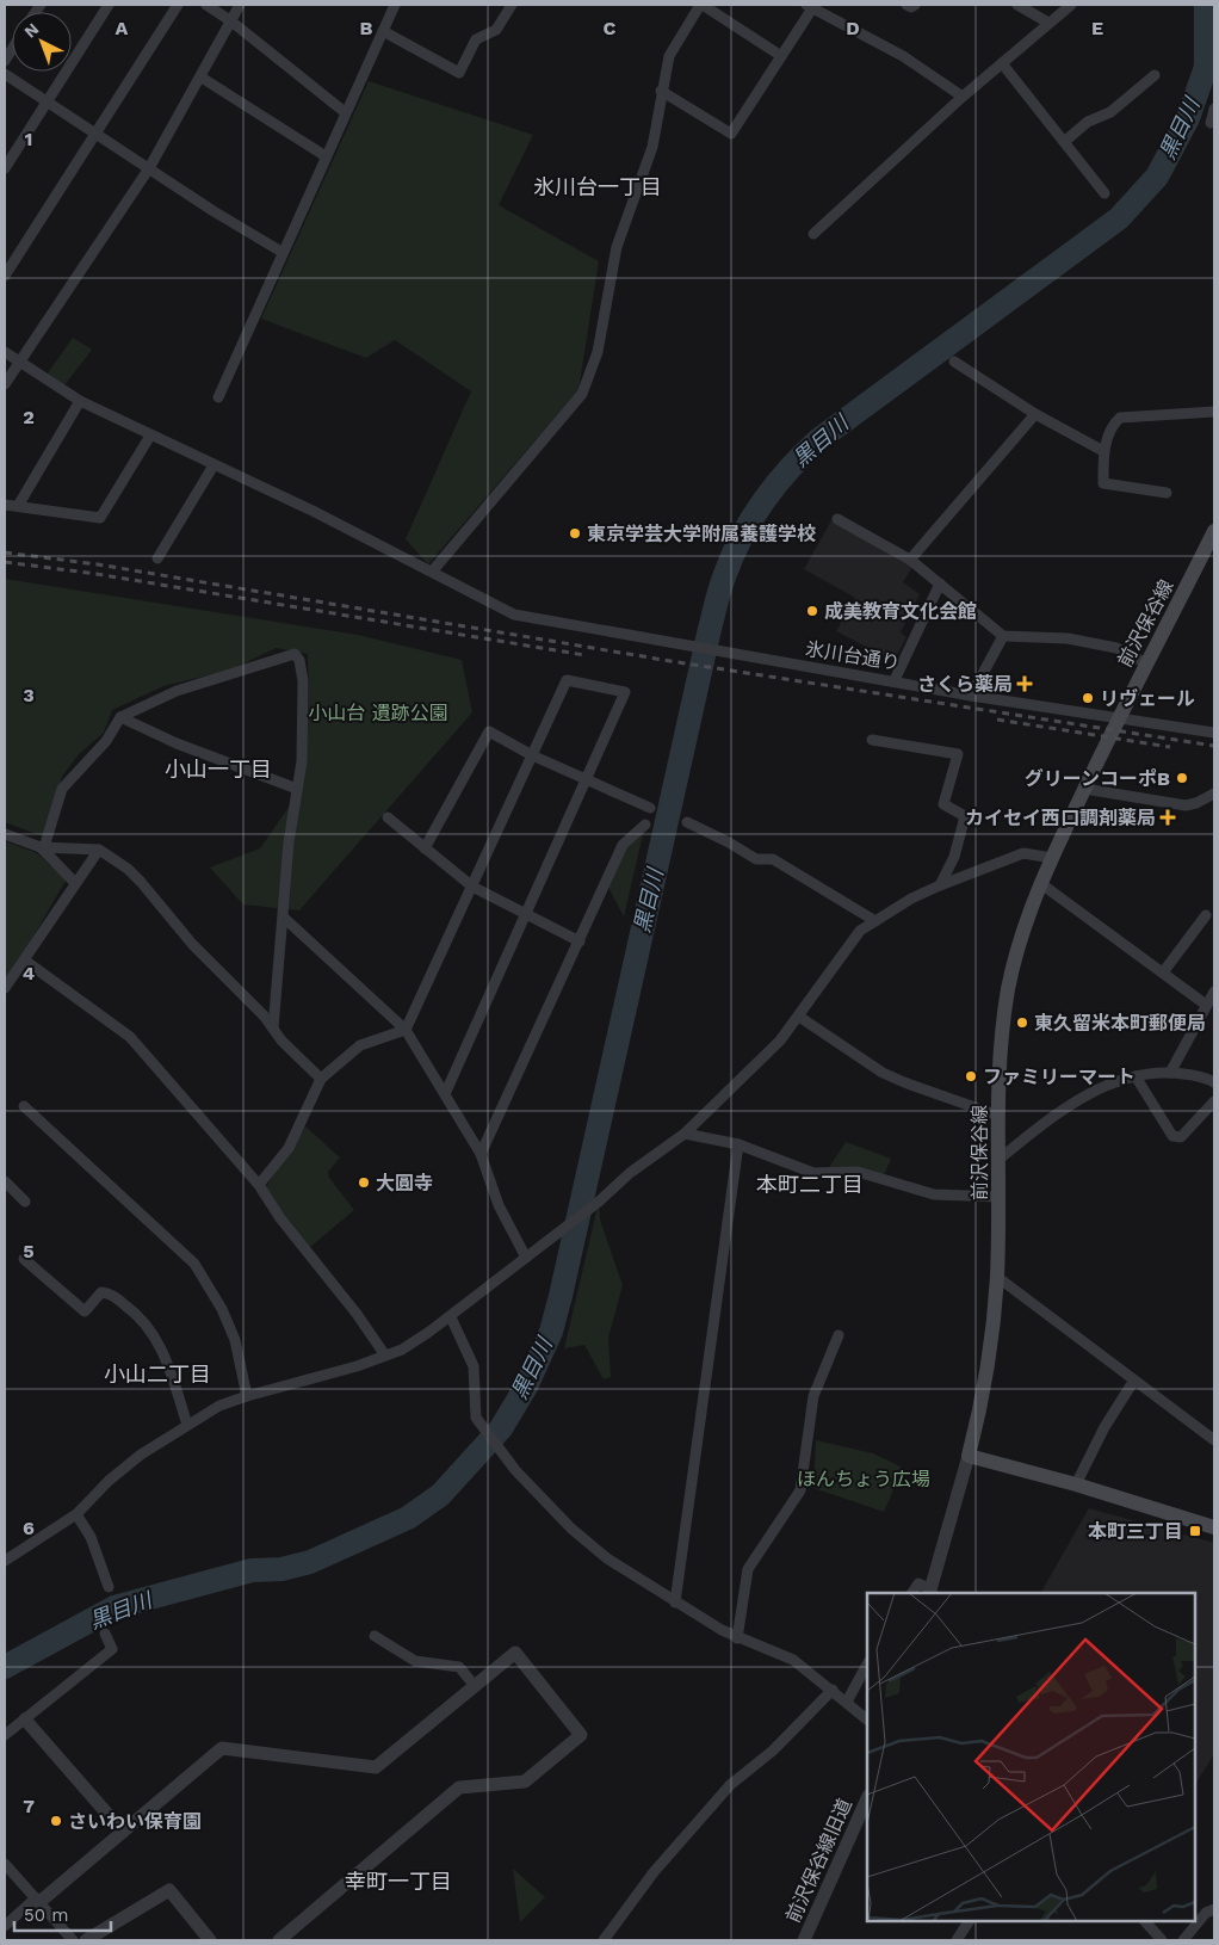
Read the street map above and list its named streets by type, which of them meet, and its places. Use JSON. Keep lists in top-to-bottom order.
{
  "streets": {
    "main road": ["前沢保谷線"],
    "street": ["氷川台通り", "前沢保谷線旧道"]
  },
  "crossings": [
    ["前沢保谷線", "氷川台通り"]
  ],
  "districts": [
    "氷川台一丁目",
    "小山一丁目",
    "本町二丁目",
    "小山二丁目",
    "幸町一丁目"
  ],
  "water": ["黒目川"],
  "parks": ["小山台 遺跡公園", "ほんちょう広場"],
  "places": {
    "other": [
      "東京学芸大学附属養護学校",
      "成美教育文化会館",
      "リヴェール",
      "グリーンコーポB",
      "東久留米本町郵便局",
      "ファミリーマート",
      "大圓寺",
      "さいわい保育園"
    ],
    "health": ["さくら薬局", "カイセイ西口調剤薬局"],
    "transit": ["本町三丁目"]
  },
  "scale_bar": "50 m",
  "north": "top left",
  "grid": {
    "columns": [
      "A",
      "B",
      "C",
      "D",
      "E"
    ],
    "rows": [
      "1",
      "2",
      "3",
      "4",
      "5",
      "6",
      "7"
    ]
  }
}
